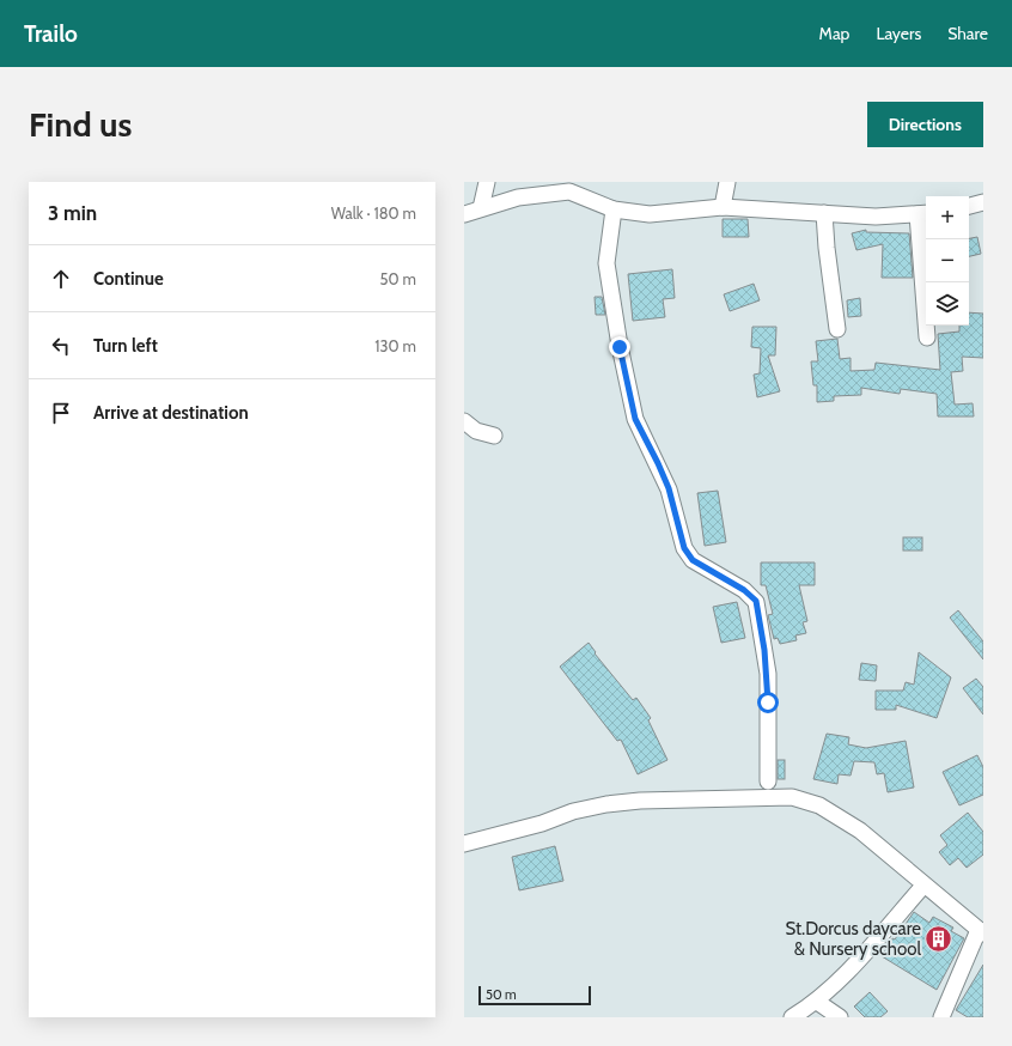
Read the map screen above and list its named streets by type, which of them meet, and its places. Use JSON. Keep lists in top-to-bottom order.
{
  "places": {
    "building": ["St.Dorcus daycare & Nursery school"]
  },
  "scale_bar": "50 m",
  "page": {
    "header": "Trailo",
    "nav": ["Map", "Layers", "Share"],
    "buttons": "Directions",
    "title": "Find us",
    "heading": ["3 min", "Walk · 180 m"],
    "map_buttons": ["+", "−"],
    "list": [
      ["Continue", "50 m"],
      ["Turn left", "130 m"],
      "Arrive at destination"
    ],
    "scale": "50 m"
  }
}
